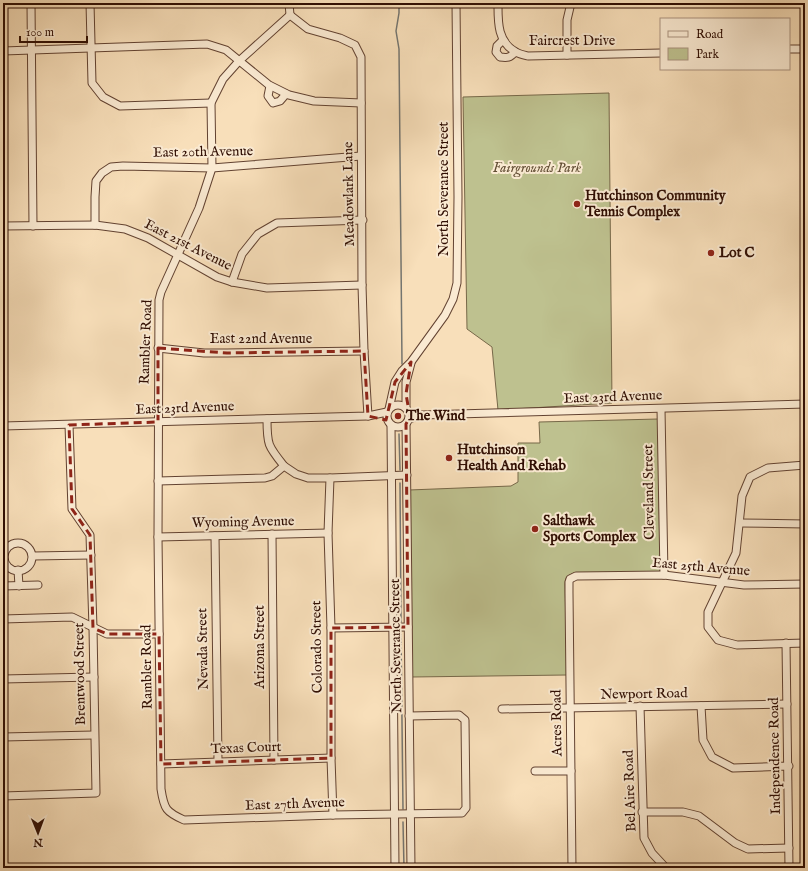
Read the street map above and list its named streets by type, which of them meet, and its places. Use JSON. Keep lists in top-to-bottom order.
{
  "streets": {
    "street": [
      "Faircrest Drive",
      "East 20th Avenue",
      "North Severance Street",
      "Meadowlark Lane",
      "East 21st Avenue",
      "East 22nd Avenue",
      "Rambler Road",
      "East 23rd Avenue",
      "Cleveland Street",
      "Wyoming Avenue",
      "East 25th Avenue",
      "Arizona Street",
      "Colorado Street",
      "Nevada Street",
      "Brentwood Street",
      "Newport Road",
      "Acres Road",
      "Texas Court",
      "Independence Road",
      "Bel Aire Road",
      "East 27th Avenue"
    ]
  },
  "crossings": [
    ["East 20th Avenue", "Meadowlark Lane"],
    ["East 20th Avenue", "East 21st Avenue"],
    ["East 20th Avenue", "Rambler Road"],
    ["North Severance Street", "East 23rd Avenue"],
    ["North Severance Street", "East 27th Avenue"],
    ["Meadowlark Lane", "East 21st Avenue"],
    ["Meadowlark Lane", "East 22nd Avenue"],
    ["Meadowlark Lane", "Rambler Road"],
    ["Meadowlark Lane", "East 23rd Avenue"],
    ["East 21st Avenue", "Rambler Road"],
    ["East 22nd Avenue", "Rambler Road"],
    ["Rambler Road", "East 23rd Avenue"],
    ["Rambler Road", "Wyoming Avenue"],
    ["Rambler Road", "Texas Court"],
    ["Rambler Road", "East 27th Avenue"],
    ["East 23rd Avenue", "Cleveland Street"],
    ["East 23rd Avenue", "Brentwood Street"],
    ["Cleveland Street", "East 25th Avenue"],
    ["Wyoming Avenue", "Arizona Street"],
    ["Wyoming Avenue", "Colorado Street"],
    ["Wyoming Avenue", "Nevada Street"],
    ["East 25th Avenue", "Acres Road"],
    ["Arizona Street", "Texas Court"],
    ["Colorado Street", "Texas Court"],
    ["Colorado Street", "East 27th Avenue"],
    ["Nevada Street", "Texas Court"],
    ["Newport Road", "Acres Road"],
    ["Newport Road", "Independence Road"],
    ["Newport Road", "Bel Aire Road"]
  ],
  "parks": ["Fairgrounds Park"],
  "places": [
    "Hutchinson Community Tennis Complex",
    "Lot C",
    "The Wind",
    "Hutchinson Health And Rehab",
    "Salthawk Sports Complex"
  ],
  "legend": ["Road", "Park"],
  "scale_bar": "100 m",
  "north": "bottom"
}
